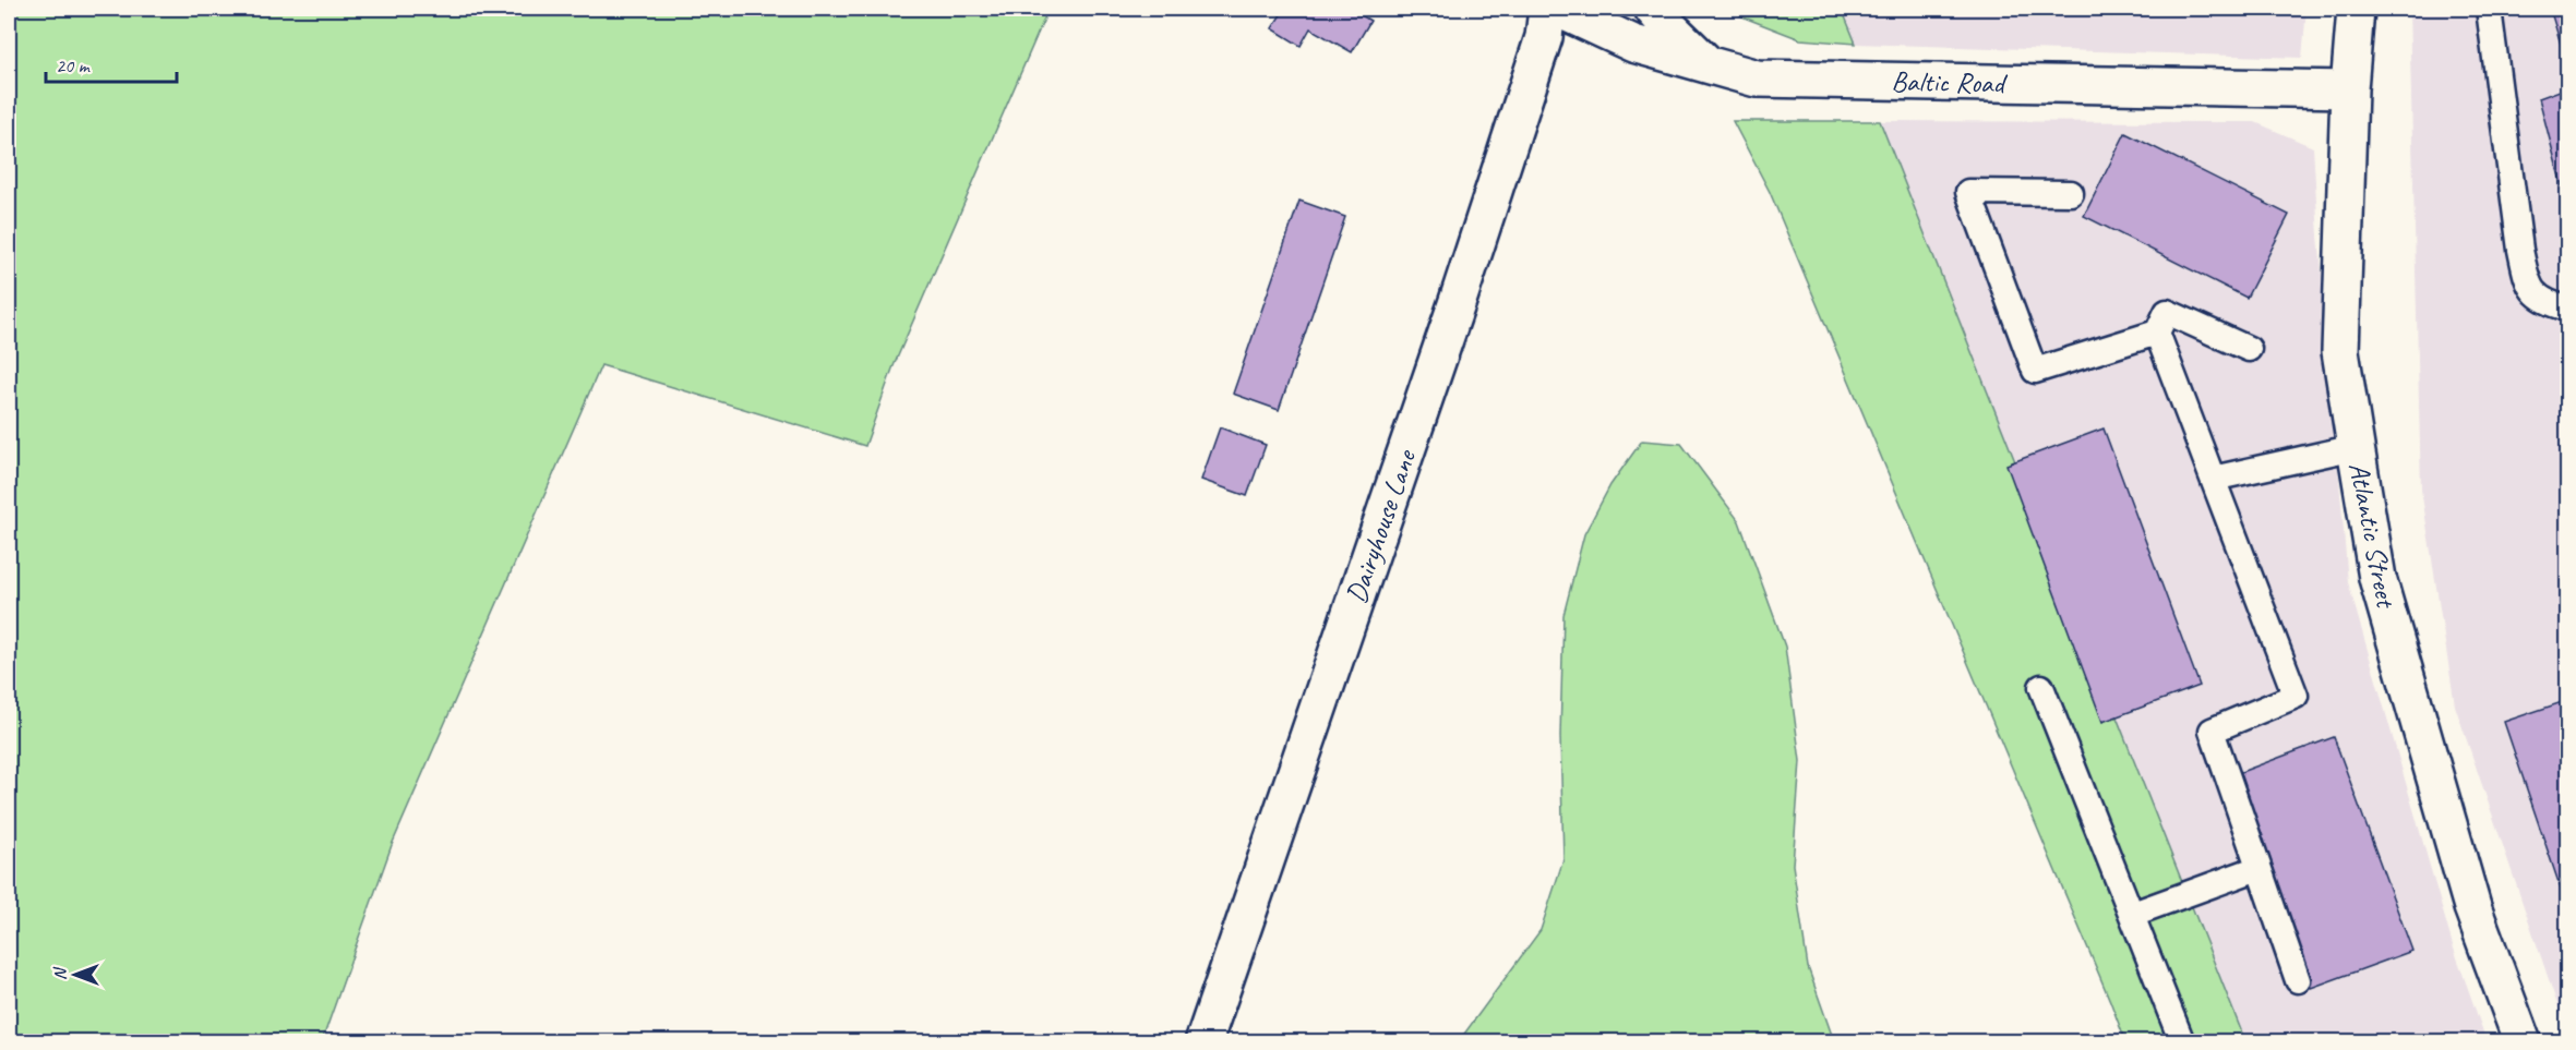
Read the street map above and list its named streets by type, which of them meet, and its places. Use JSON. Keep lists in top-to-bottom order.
{
  "streets": {
    "street": ["Baltic Road", "Dairyhouse Lane", "Atlantic Street"]
  },
  "crossings": [
    ["Baltic Road", "Atlantic Street"]
  ],
  "scale_bar": "20 m",
  "north": "left"
}
